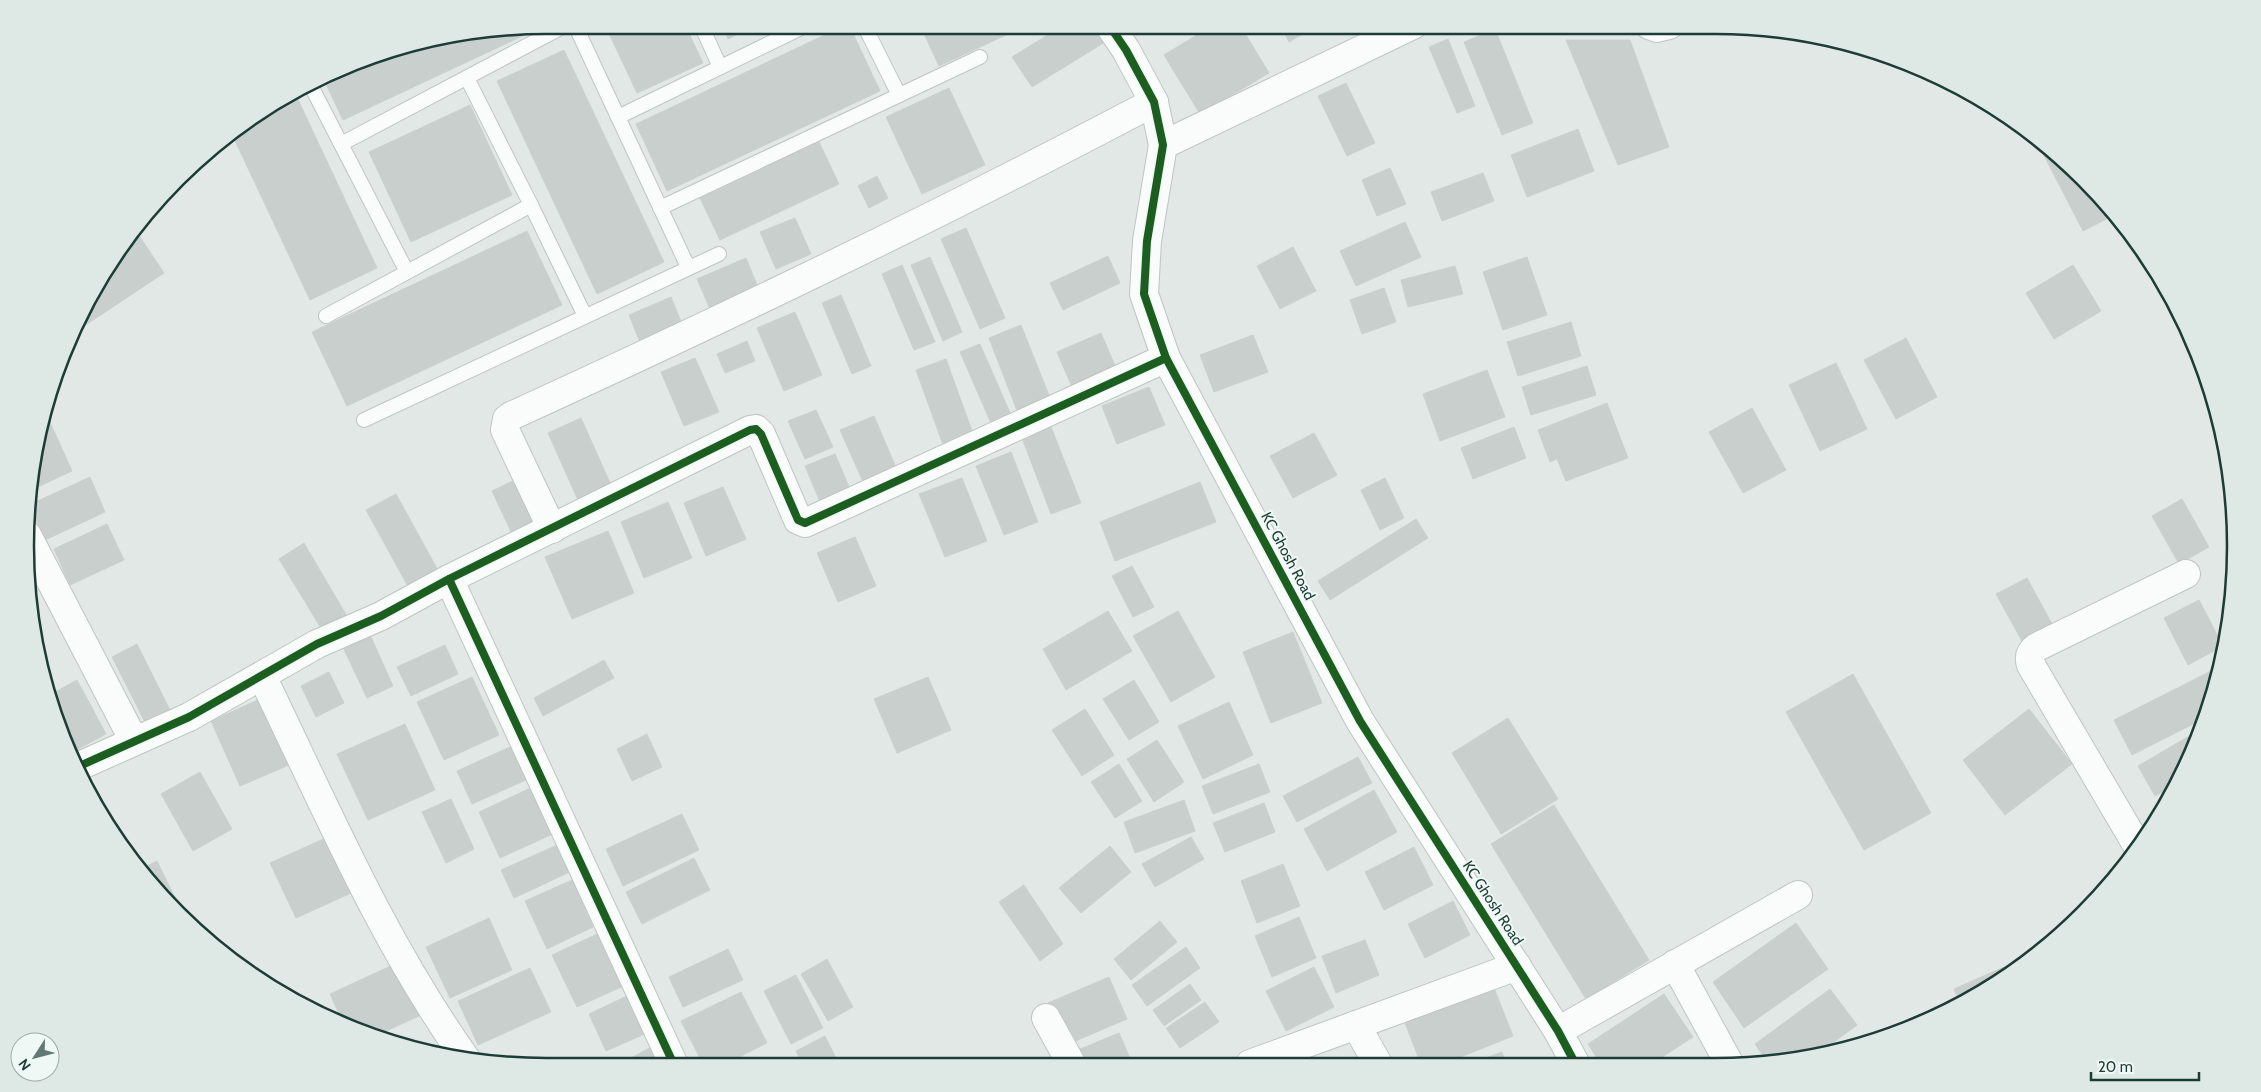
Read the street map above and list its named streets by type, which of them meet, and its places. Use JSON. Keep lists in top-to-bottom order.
{
  "streets": {
    "street": ["KC Ghosh Road"]
  },
  "scale_bar": "20 m",
  "north": "bottom left"
}
